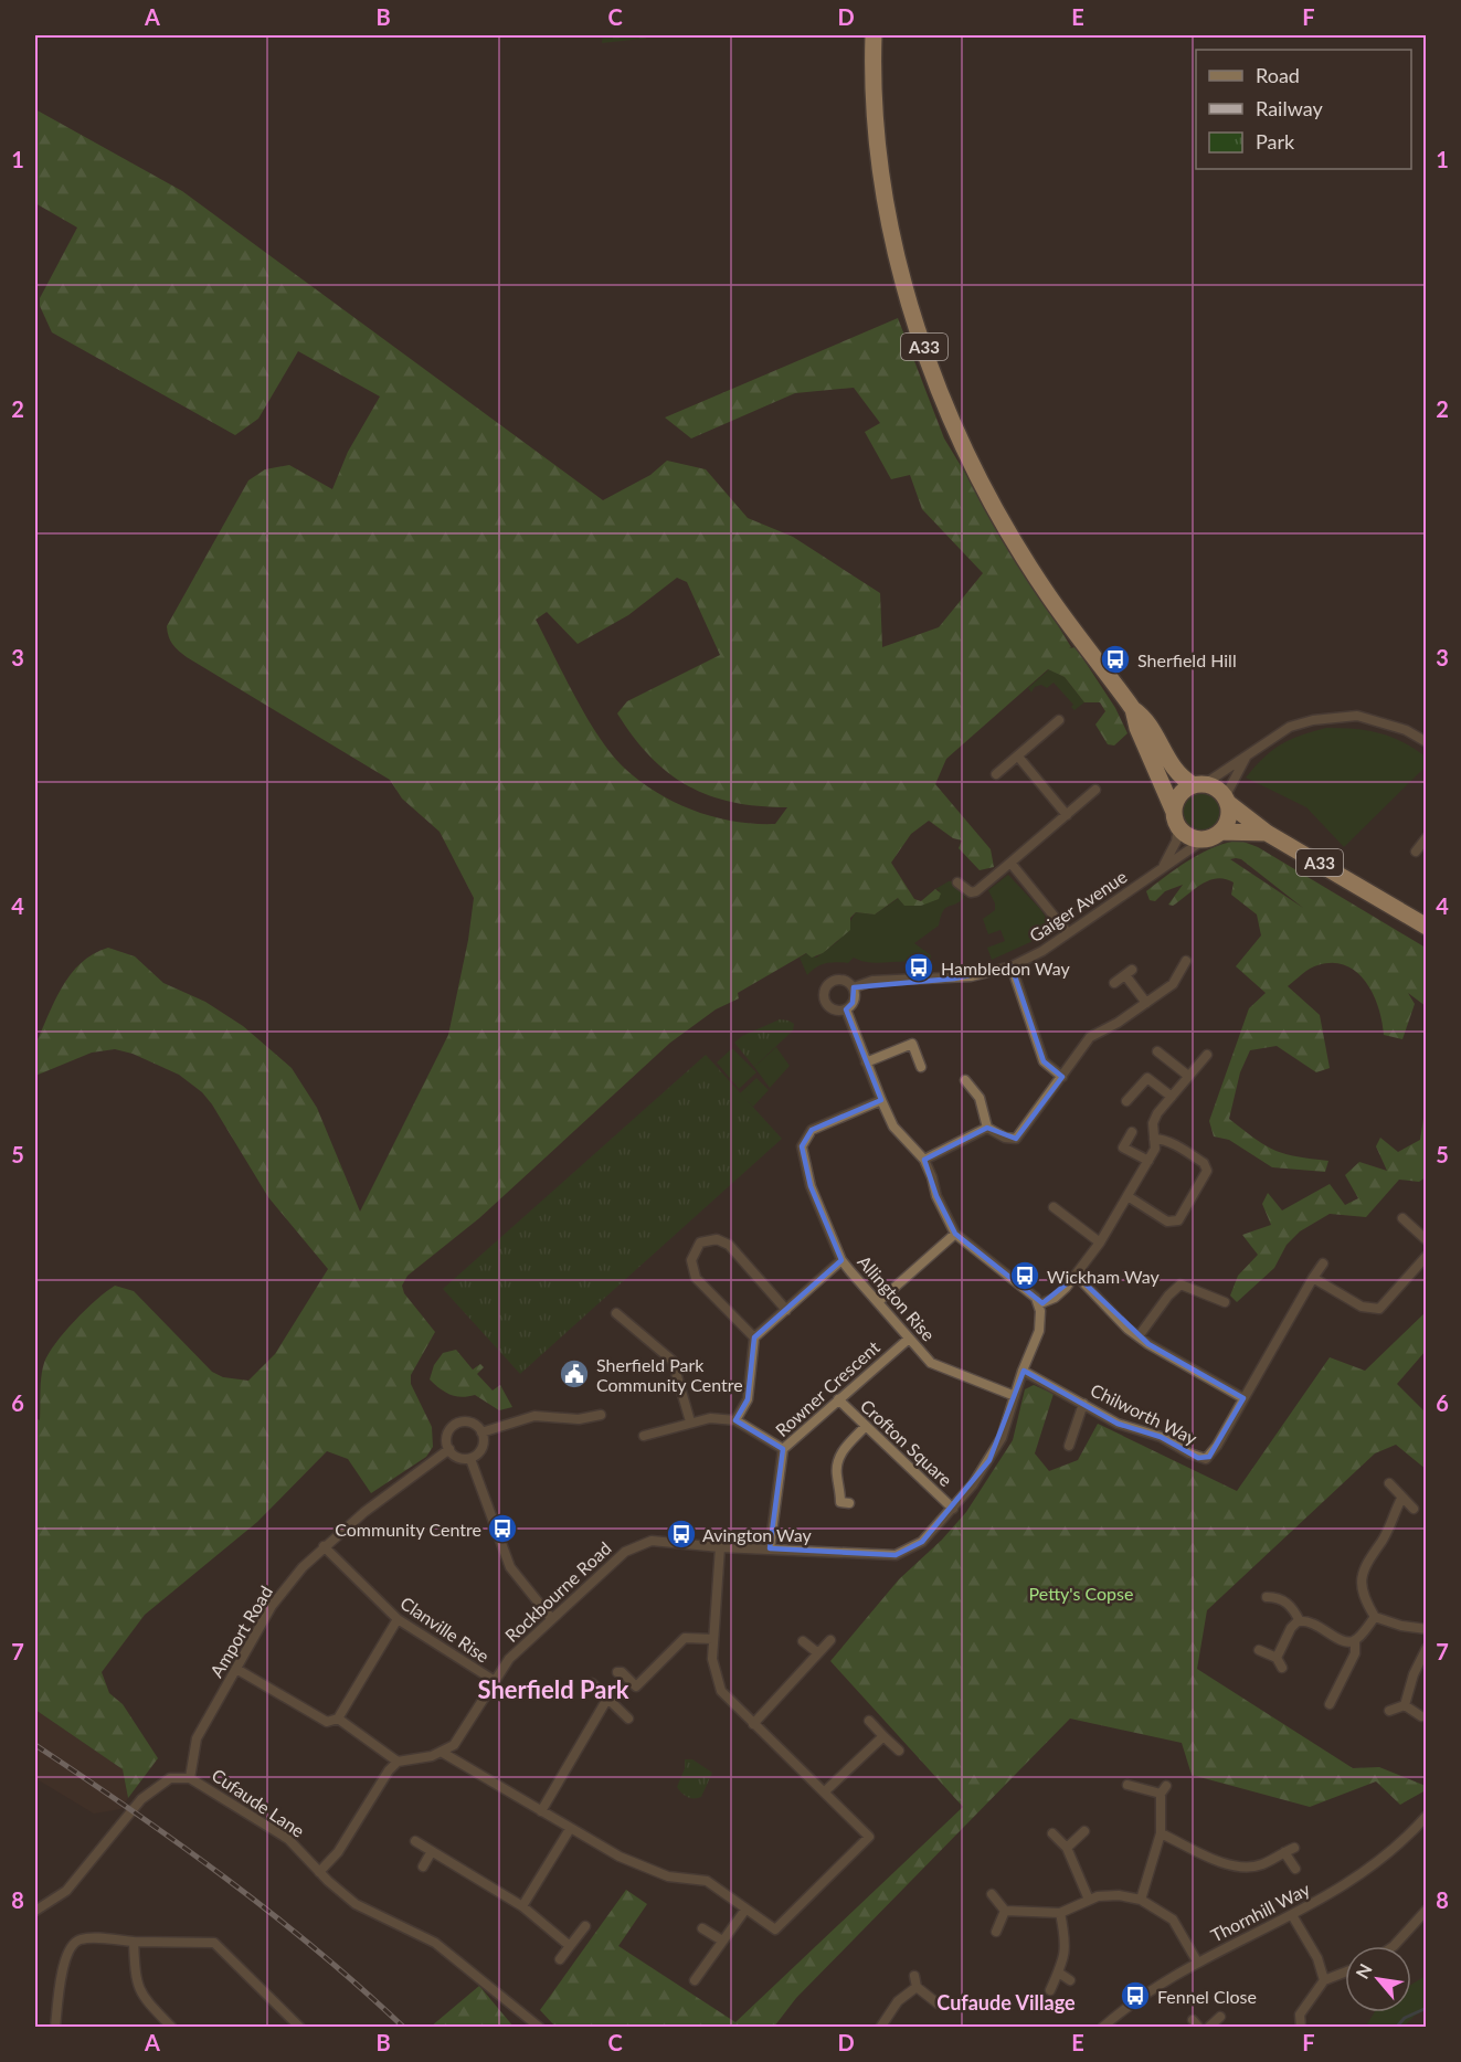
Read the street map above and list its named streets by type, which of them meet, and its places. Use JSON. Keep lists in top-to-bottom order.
{
  "streets": {
    "highway": ["A33"],
    "street": [
      "Gaiger Avenue",
      "Allington Rise",
      "Rowner Crescent",
      "Chilworth Way",
      "Crofton Square",
      "Rockbourne Road",
      "Clanville Rise",
      "Amport Road",
      "Cufaude Lane",
      "Thornhill Way"
    ]
  },
  "crossings": [
    ["A33", "Gaiger Avenue"],
    ["Allington Rise", "Rowner Crescent"],
    ["Allington Rise", "Rockbourne Road"],
    ["Rowner Crescent", "Crofton Square"],
    ["Rowner Crescent", "Rockbourne Road"],
    ["Chilworth Way", "Rockbourne Road"],
    ["Crofton Square", "Rockbourne Road"],
    ["Rockbourne Road", "Clanville Rise"],
    ["Clanville Rise", "Amport Road"],
    ["Amport Road", "Cufaude Lane"]
  ],
  "districts": ["Sherfield Park", "Cufaude Village"],
  "parks": ["Petty's Copse"],
  "places": {
    "bus stop": [
      "Sherfield Hill",
      "Hambledon Way",
      "Wickham Way",
      "Community Centre",
      "Avington Way",
      "Fennel Close"
    ],
    "public building": ["Sherfield Park Community Centre"]
  },
  "legend": ["Road", "Railway", "Park"],
  "north": "top left",
  "grid": {
    "columns": [
      "A",
      "B",
      "C",
      "D",
      "E",
      "F"
    ],
    "rows": [
      "1",
      "2",
      "3",
      "4",
      "5",
      "6",
      "7",
      "8"
    ]
  }
}
